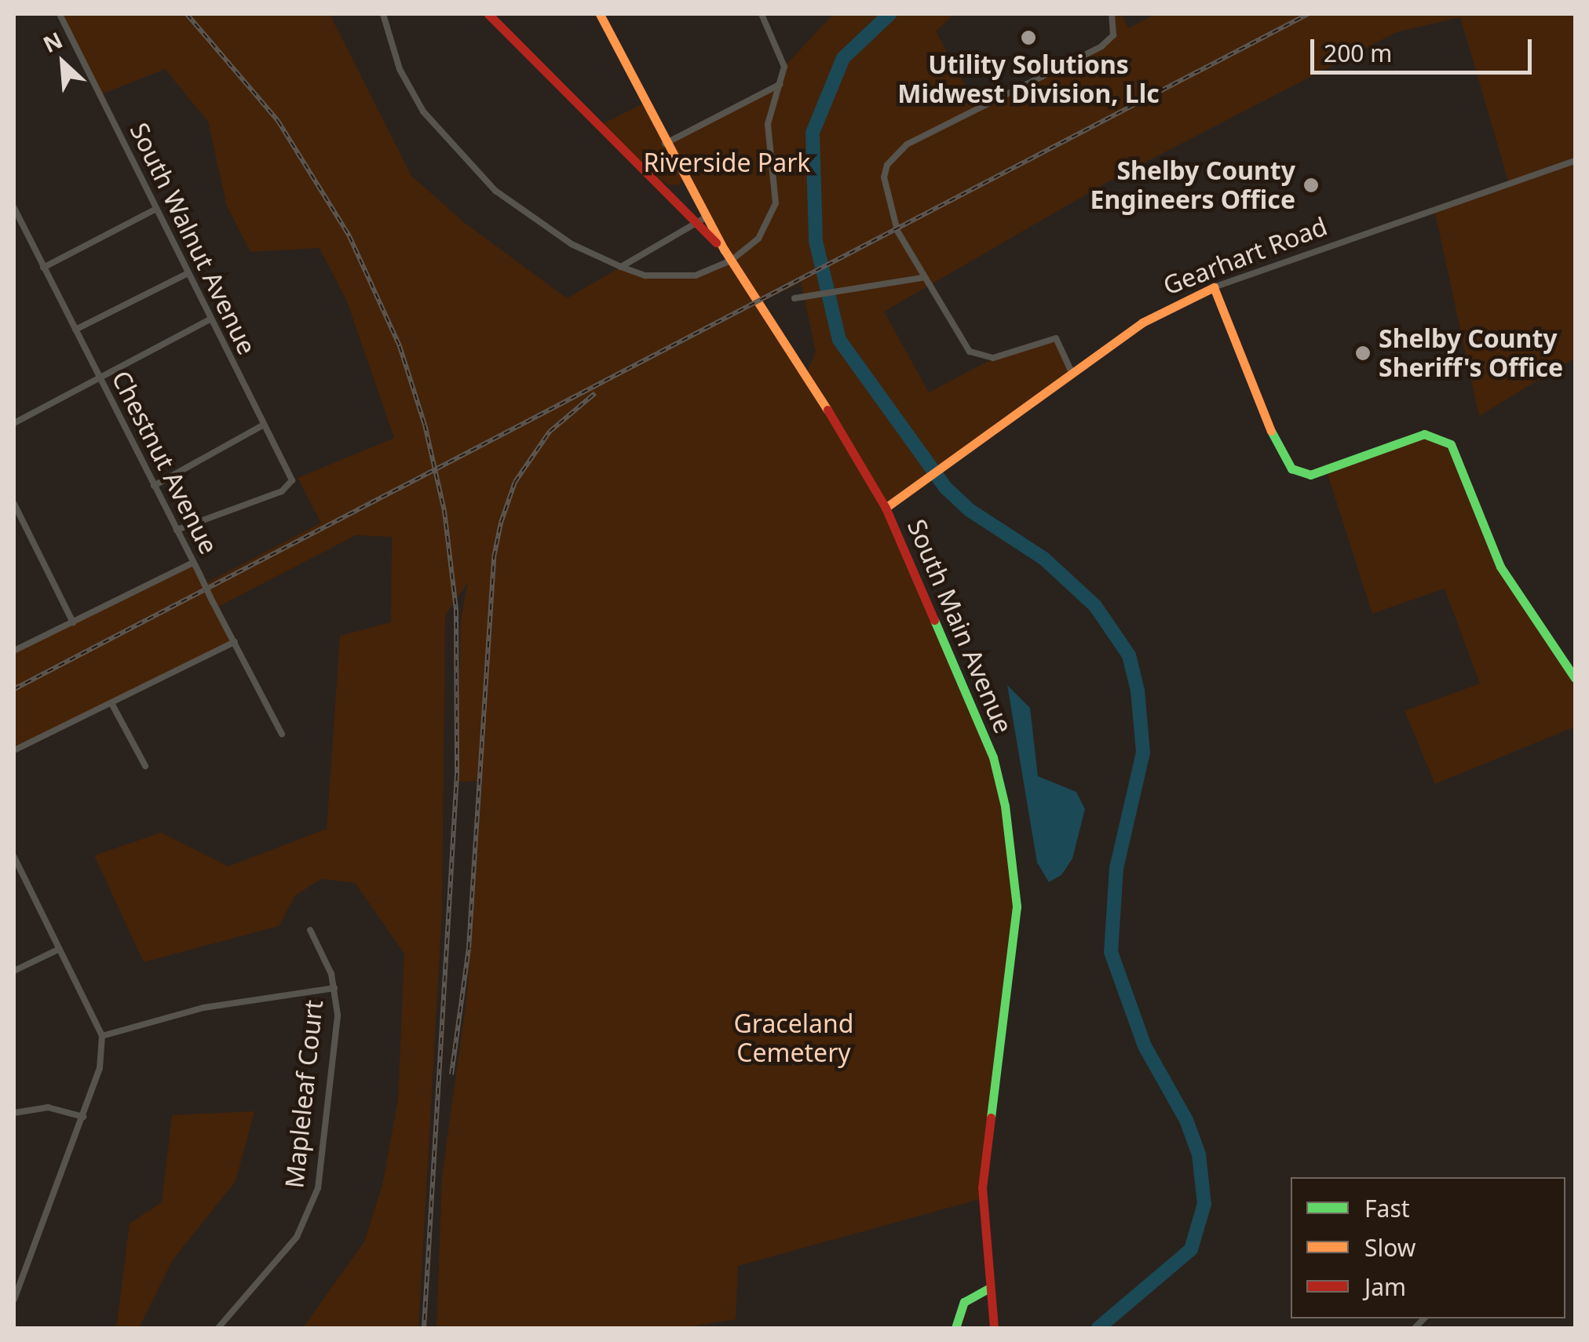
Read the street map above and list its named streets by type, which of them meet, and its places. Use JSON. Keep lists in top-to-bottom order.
{
  "streets": {
    "main road": ["Gearhart Road", "South Main Avenue"],
    "street": ["South Walnut Avenue", "Chestnut Avenue", "Mapleleaf Court"]
  },
  "crossings": [
    ["South Walnut Avenue", "Chestnut Avenue"],
    ["Gearhart Road", "South Main Avenue"]
  ],
  "parks": ["Riverside Park", "Graceland Cemetery"],
  "places": ["Utility Solutions Midwest Division, Llc", "Shelby County Engineers Office", "Shelby County Sheriff's Office"],
  "legend": ["Fast", "Slow", "Jam"],
  "scale_bar": "200 m",
  "north": "top left"
}
